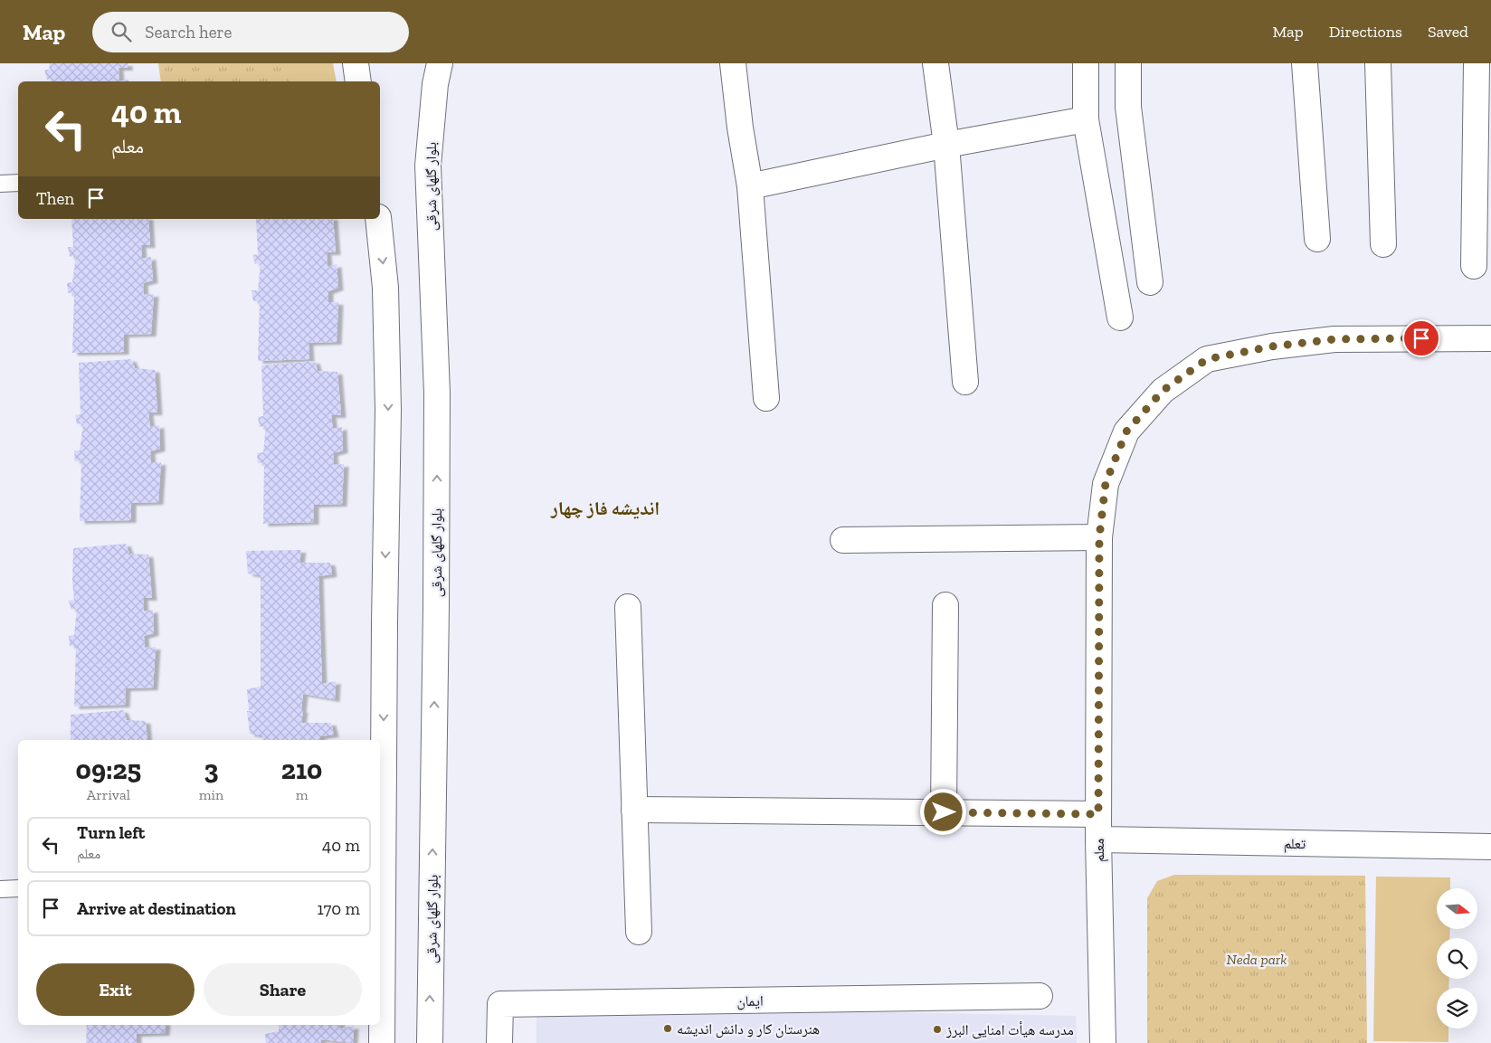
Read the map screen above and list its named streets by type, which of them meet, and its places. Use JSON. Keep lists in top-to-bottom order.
{
  "streets": {
    "street": [
      "بلوار گلهای شرقی",
      "تعلم",
      "معلم",
      "ایمان"
    ]
  },
  "crossings": [
    ["تعلم", "معلم"]
  ],
  "districts": ["اندیشه فاز چهار"],
  "parks": ["Neda park"],
  "places": ["هنرستان کار و دانش اندیشه", "مدرسه هیأت امنایی البرز"],
  "north": "right",
  "page": {
    "header": "Map",
    "search": "Search here",
    "nav": ["Map", "Directions", "Saved"],
    "turn": ["40 m", "معلم"],
    "then": "Then",
    "eta": [
      "09:25",
      "Arrival",
      "3",
      "min",
      "210",
      "m"
    ],
    "list": [
      {
        "name": "Turn left",
        "note": "معلم",
        "value": "40 m"
      },
      {
        "name": "Arrive at destination",
        "value": "170 m"
      }
    ],
    "buttons": ["Exit", "Share"]
  }
}
